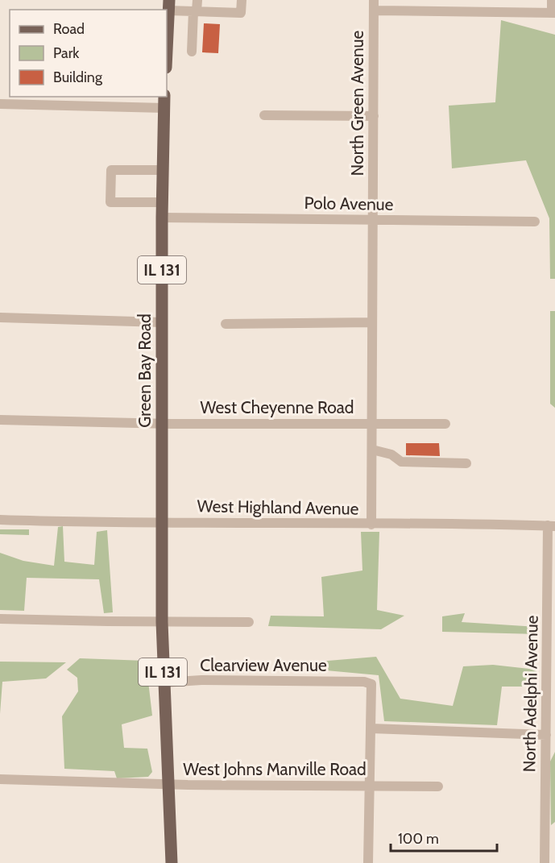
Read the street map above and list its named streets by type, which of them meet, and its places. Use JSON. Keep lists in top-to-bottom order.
{
  "streets": {
    "main road": ["IL 131", "Green Bay Road"],
    "street": [
      "North Green Avenue",
      "Polo Avenue",
      "West Cheyenne Road",
      "West Highland Avenue",
      "Clearview Avenue",
      "North Adelphi Avenue",
      "West Johns Manville Road"
    ]
  },
  "crossings": [
    ["North Green Avenue", "Polo Avenue"],
    ["North Green Avenue", "West Cheyenne Road"],
    ["North Green Avenue", "West Highland Avenue"],
    ["Polo Avenue", "IL 131"],
    ["Polo Avenue", "Green Bay Road"],
    ["IL 131", "Green Bay Road"],
    ["IL 131", "West Highland Avenue"],
    ["IL 131", "Clearview Avenue"],
    ["IL 131", "West Johns Manville Road"],
    ["Green Bay Road", "West Cheyenne Road"],
    ["Green Bay Road", "West Highland Avenue"],
    ["West Highland Avenue", "North Adelphi Avenue"]
  ],
  "legend": ["Road", "Park", "Building"],
  "scale_bar": "100 m"
}
